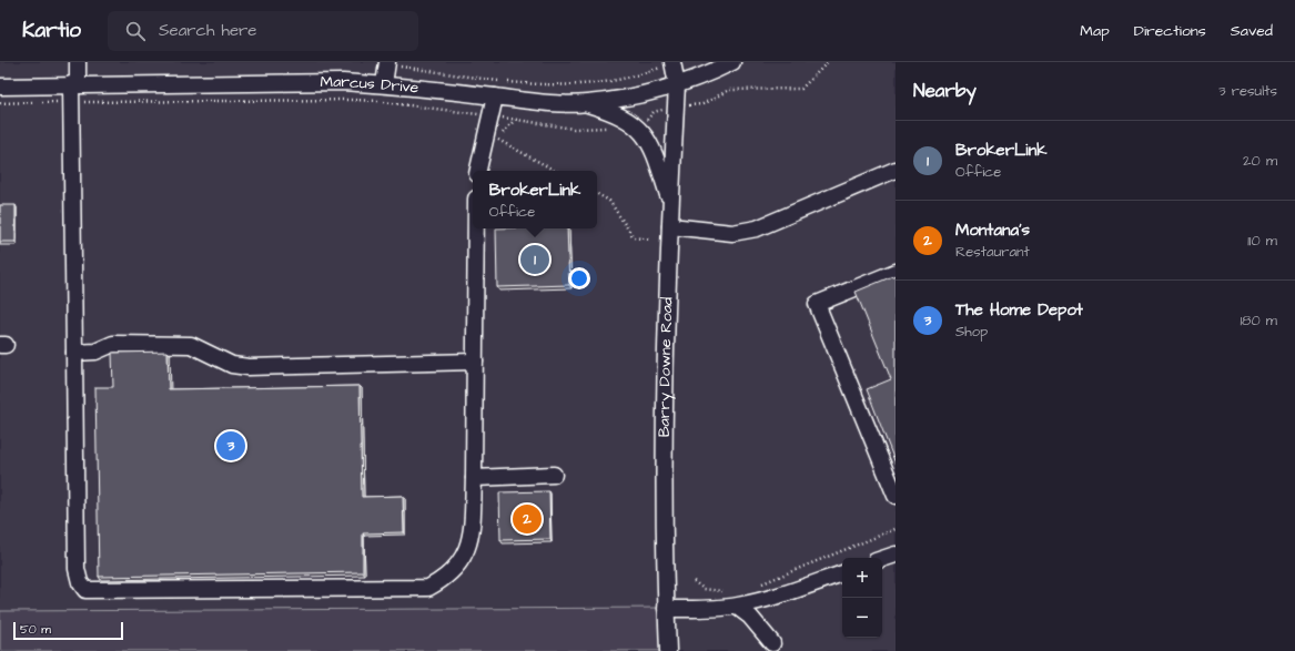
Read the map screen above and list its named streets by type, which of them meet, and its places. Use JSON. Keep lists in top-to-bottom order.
{
  "streets": {
    "street": ["Marcus Drive", "Barry Downe Road"]
  },
  "crossings": [
    ["Marcus Drive", "Barry Downe Road"]
  ],
  "scale_bar": "50 m",
  "page": {
    "header": "Kartio",
    "search": "Search here",
    "nav": ["Map", "Directions", "Saved"],
    "heading": ["Nearby", "3 results"],
    "list": [
      {
        "mark": "1",
        "name": "BrokerLink",
        "note": "Office",
        "value": "20 m"
      },
      {
        "mark": "2",
        "name": "Montana's",
        "note": "Restaurant",
        "value": "110 m"
      },
      {
        "mark": "3",
        "name": "The Home Depot",
        "note": "Shop",
        "value": "180 m"
      }
    ],
    "popup": ["BrokerLink", "Office"],
    "pins": ["1", "3", "2"],
    "map_buttons": ["+", "−"],
    "scale": "50 m"
  }
}
